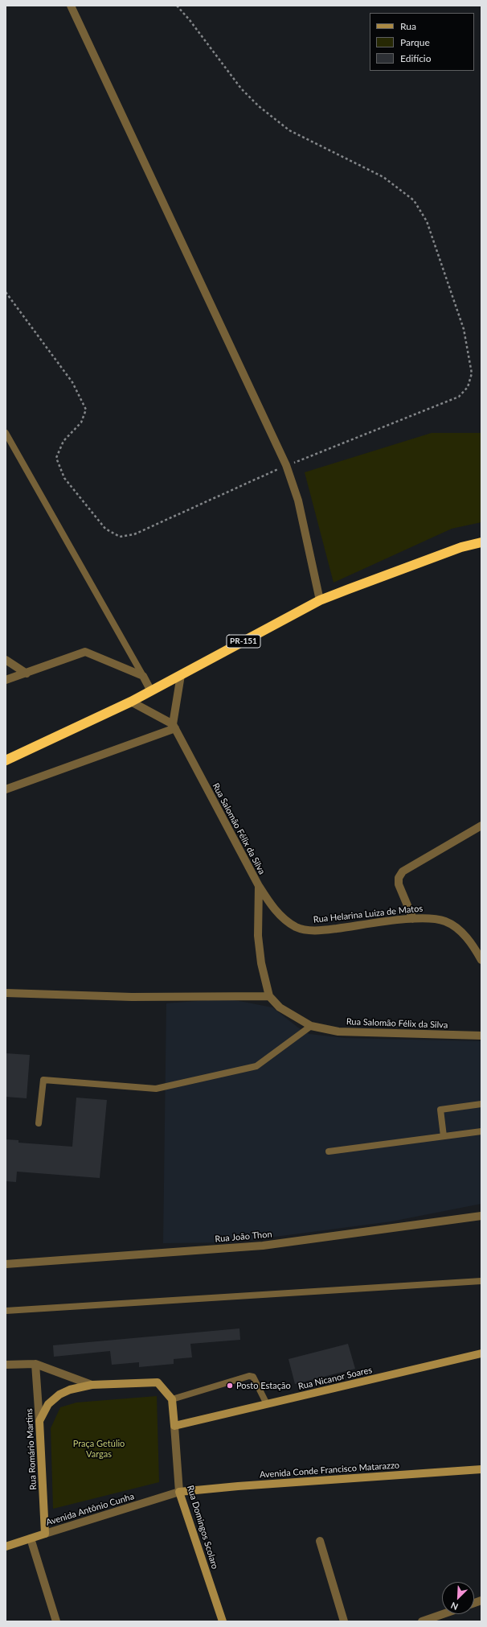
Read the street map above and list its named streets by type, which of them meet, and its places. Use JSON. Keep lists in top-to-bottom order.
{
  "streets": {
    "highway": ["PR-151"],
    "street": [
      "Rua Salomão Félix da Silva",
      "Rua Helarina Luiza de Matos",
      "Rua João Thon",
      "Rua Nicanor Soares",
      "Rua Romário Martins",
      "Avenida Conde Francisco Matarazzo",
      "Avenida Antônio Cunha",
      "Rua Domingos Scolaro"
    ]
  },
  "crossings": [
    ["Rua Salomão Félix da Silva", "Rua Helarina Luiza de Matos"],
    ["Rua Nicanor Soares", "Rua Domingos Scolaro"],
    ["Rua Romário Martins", "Avenida Antônio Cunha"],
    ["Avenida Conde Francisco Matarazzo", "Avenida Antônio Cunha"],
    ["Avenida Conde Francisco Matarazzo", "Rua Domingos Scolaro"],
    ["Avenida Antônio Cunha", "Rua Domingos Scolaro"]
  ],
  "parks": ["Praça Getúlio Vargas"],
  "places": ["Posto Estação"],
  "legend": ["Rua", "Parque", "Edifício"],
  "north": "bottom left"
}
